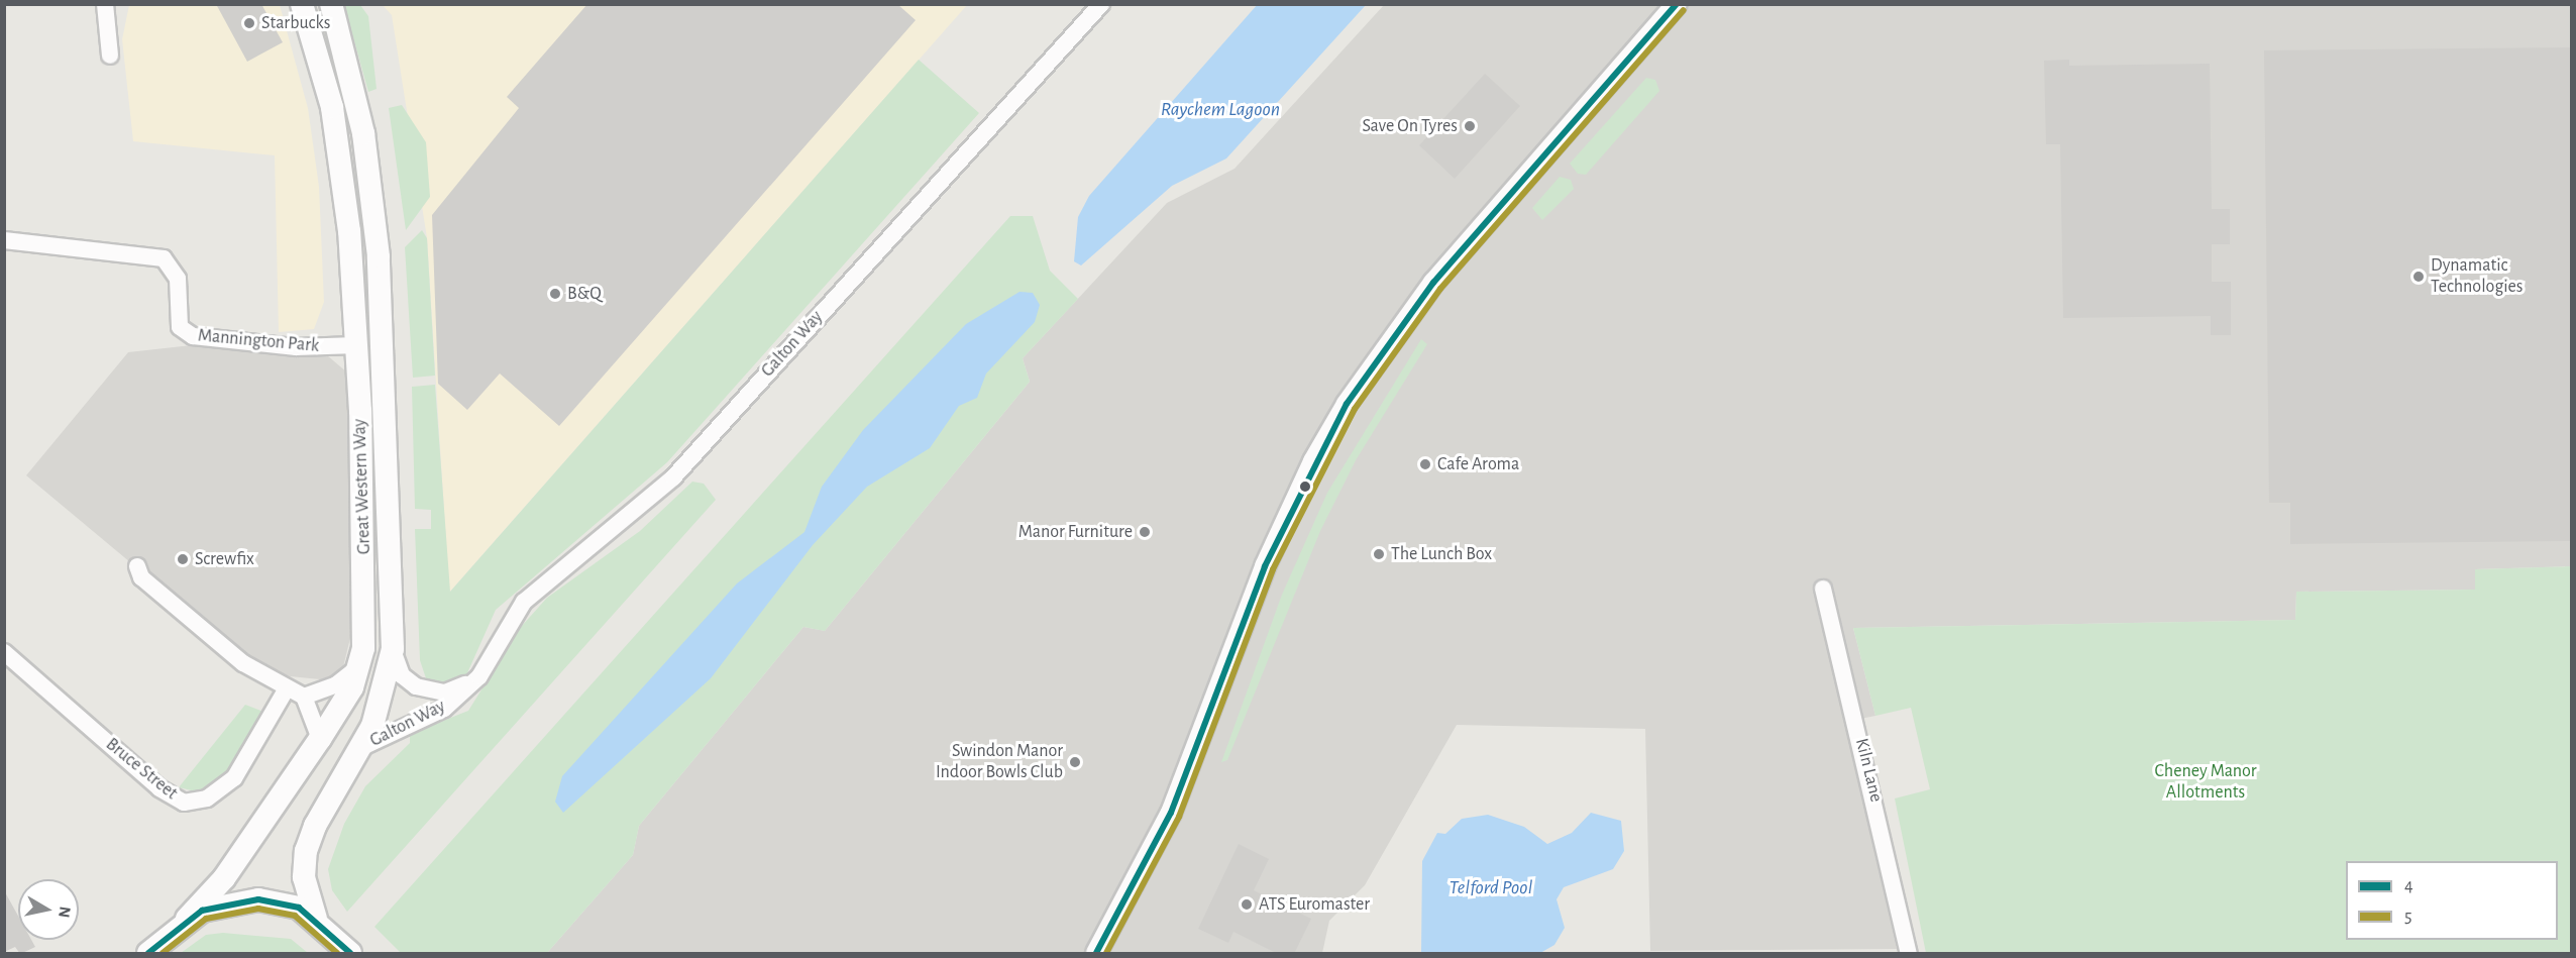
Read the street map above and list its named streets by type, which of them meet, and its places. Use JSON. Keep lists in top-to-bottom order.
{
  "streets": {
    "main road": ["Great Western Way"],
    "street": [
      "Mannington Park",
      "Galton Way",
      "Bruce Street",
      "Kiln Lane"
    ]
  },
  "crossings": [
    ["Mannington Park", "Great Western Way"],
    ["Galton Way", "Great Western Way"]
  ],
  "water": ["Raychem Lagoon", "Telford Pool"],
  "parks": ["Cheney Manor Allotments"],
  "places": [
    "Starbucks",
    "Save On Tyres",
    "Dynamatic Technologies",
    "B&Q",
    "Cafe Aroma",
    "Manor Furniture",
    "The Lunch Box",
    "Screwfix",
    "Swindon Manor Indoor Bowls Club",
    "ATS Euromaster"
  ],
  "lines": ["transit line 4", "transit line 5"],
  "legend": ["4", "5"],
  "north": "right"
}
